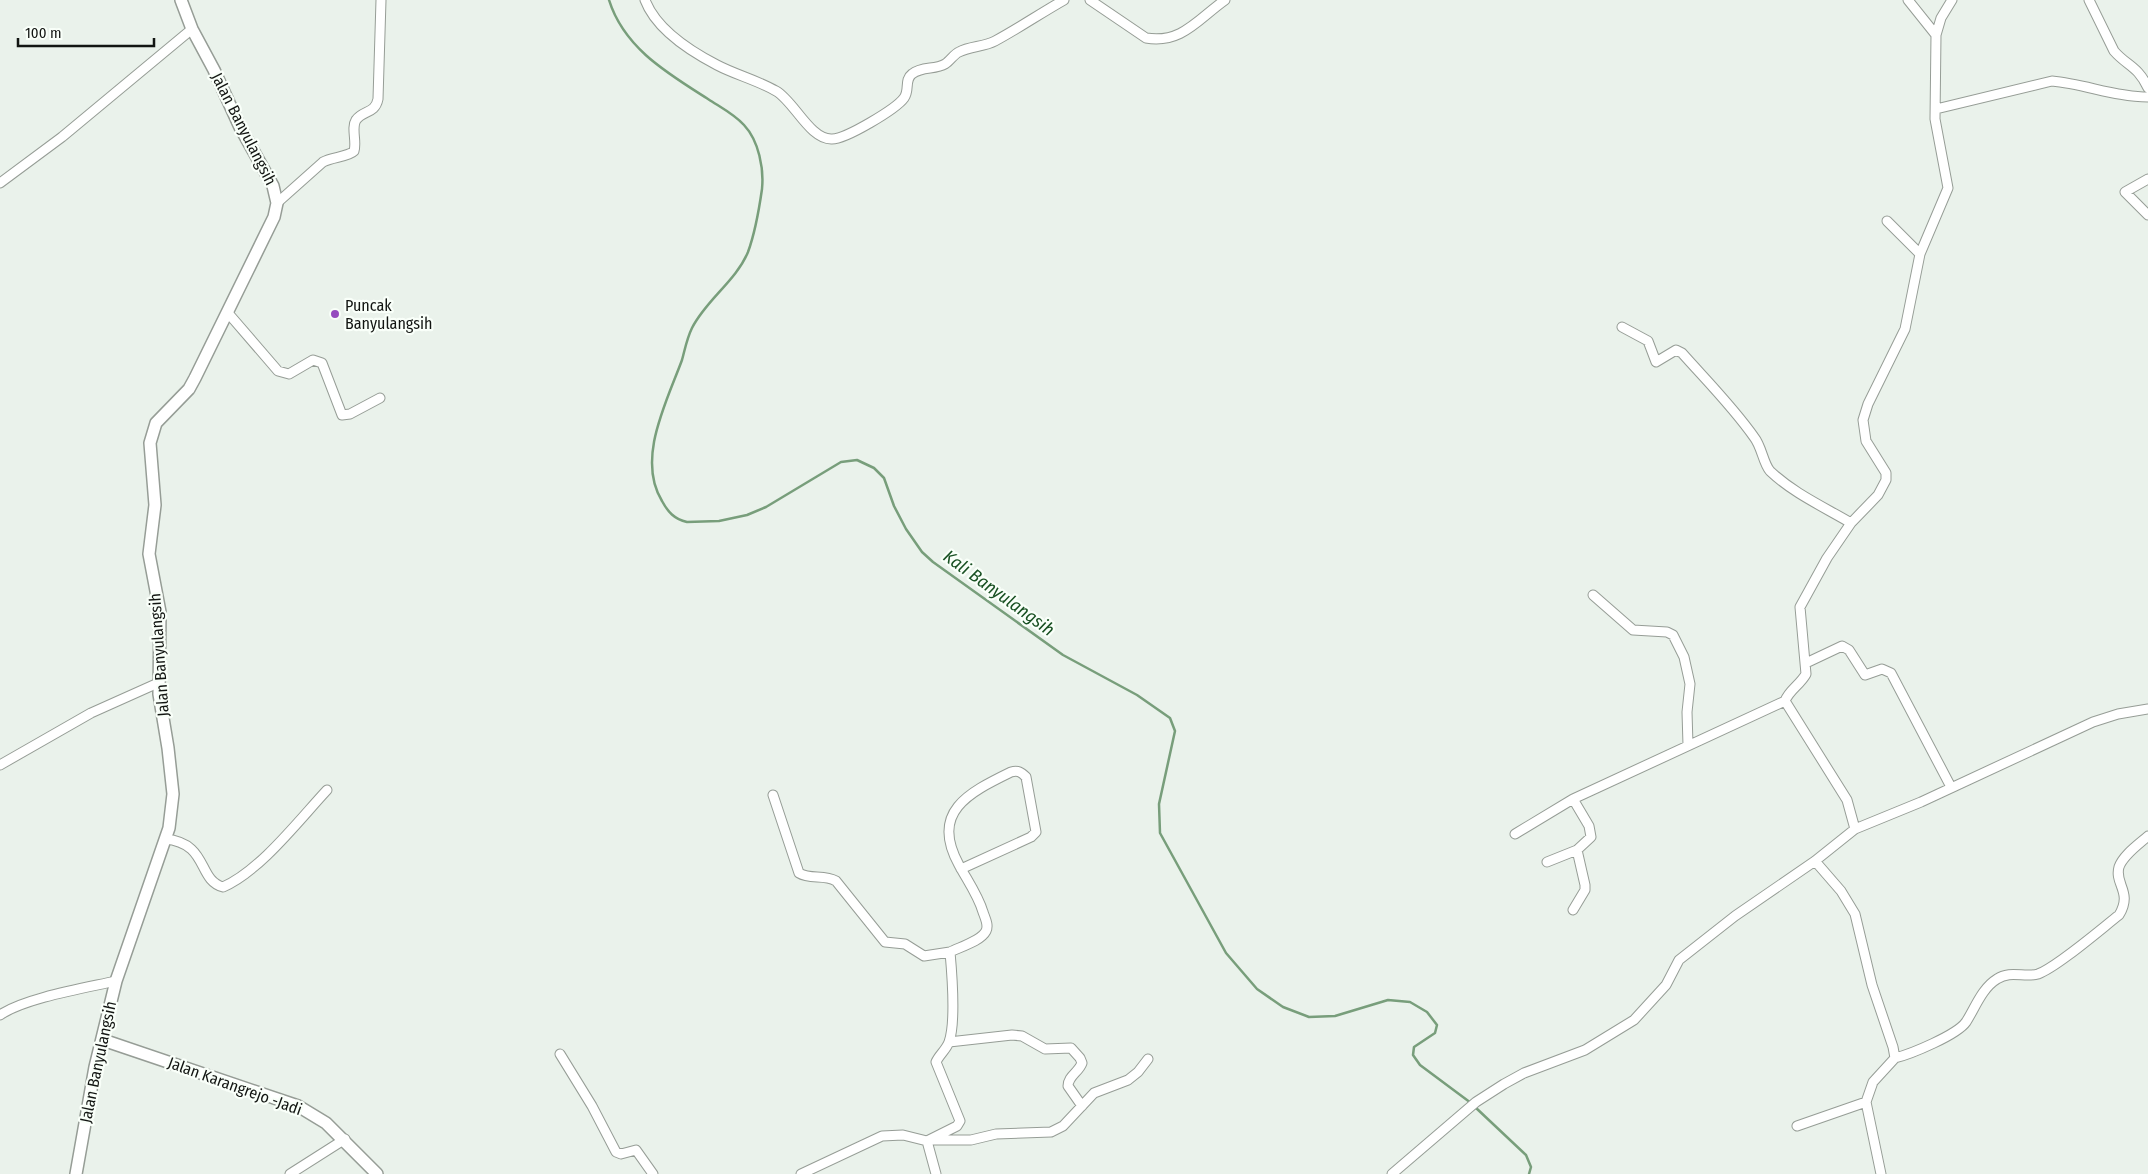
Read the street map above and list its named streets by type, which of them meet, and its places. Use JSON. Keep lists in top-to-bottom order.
{
  "streets": {
    "street": ["Jalan Banyulangsih", "Jalan Karangrejo -Jadi"]
  },
  "crossings": [
    ["Jalan Banyulangsih", "Jalan Karangrejo -Jadi"]
  ],
  "water": ["Kali Banyulangsih"],
  "places": ["Puncak Banyulangsih"],
  "scale_bar": "100 m"
}
